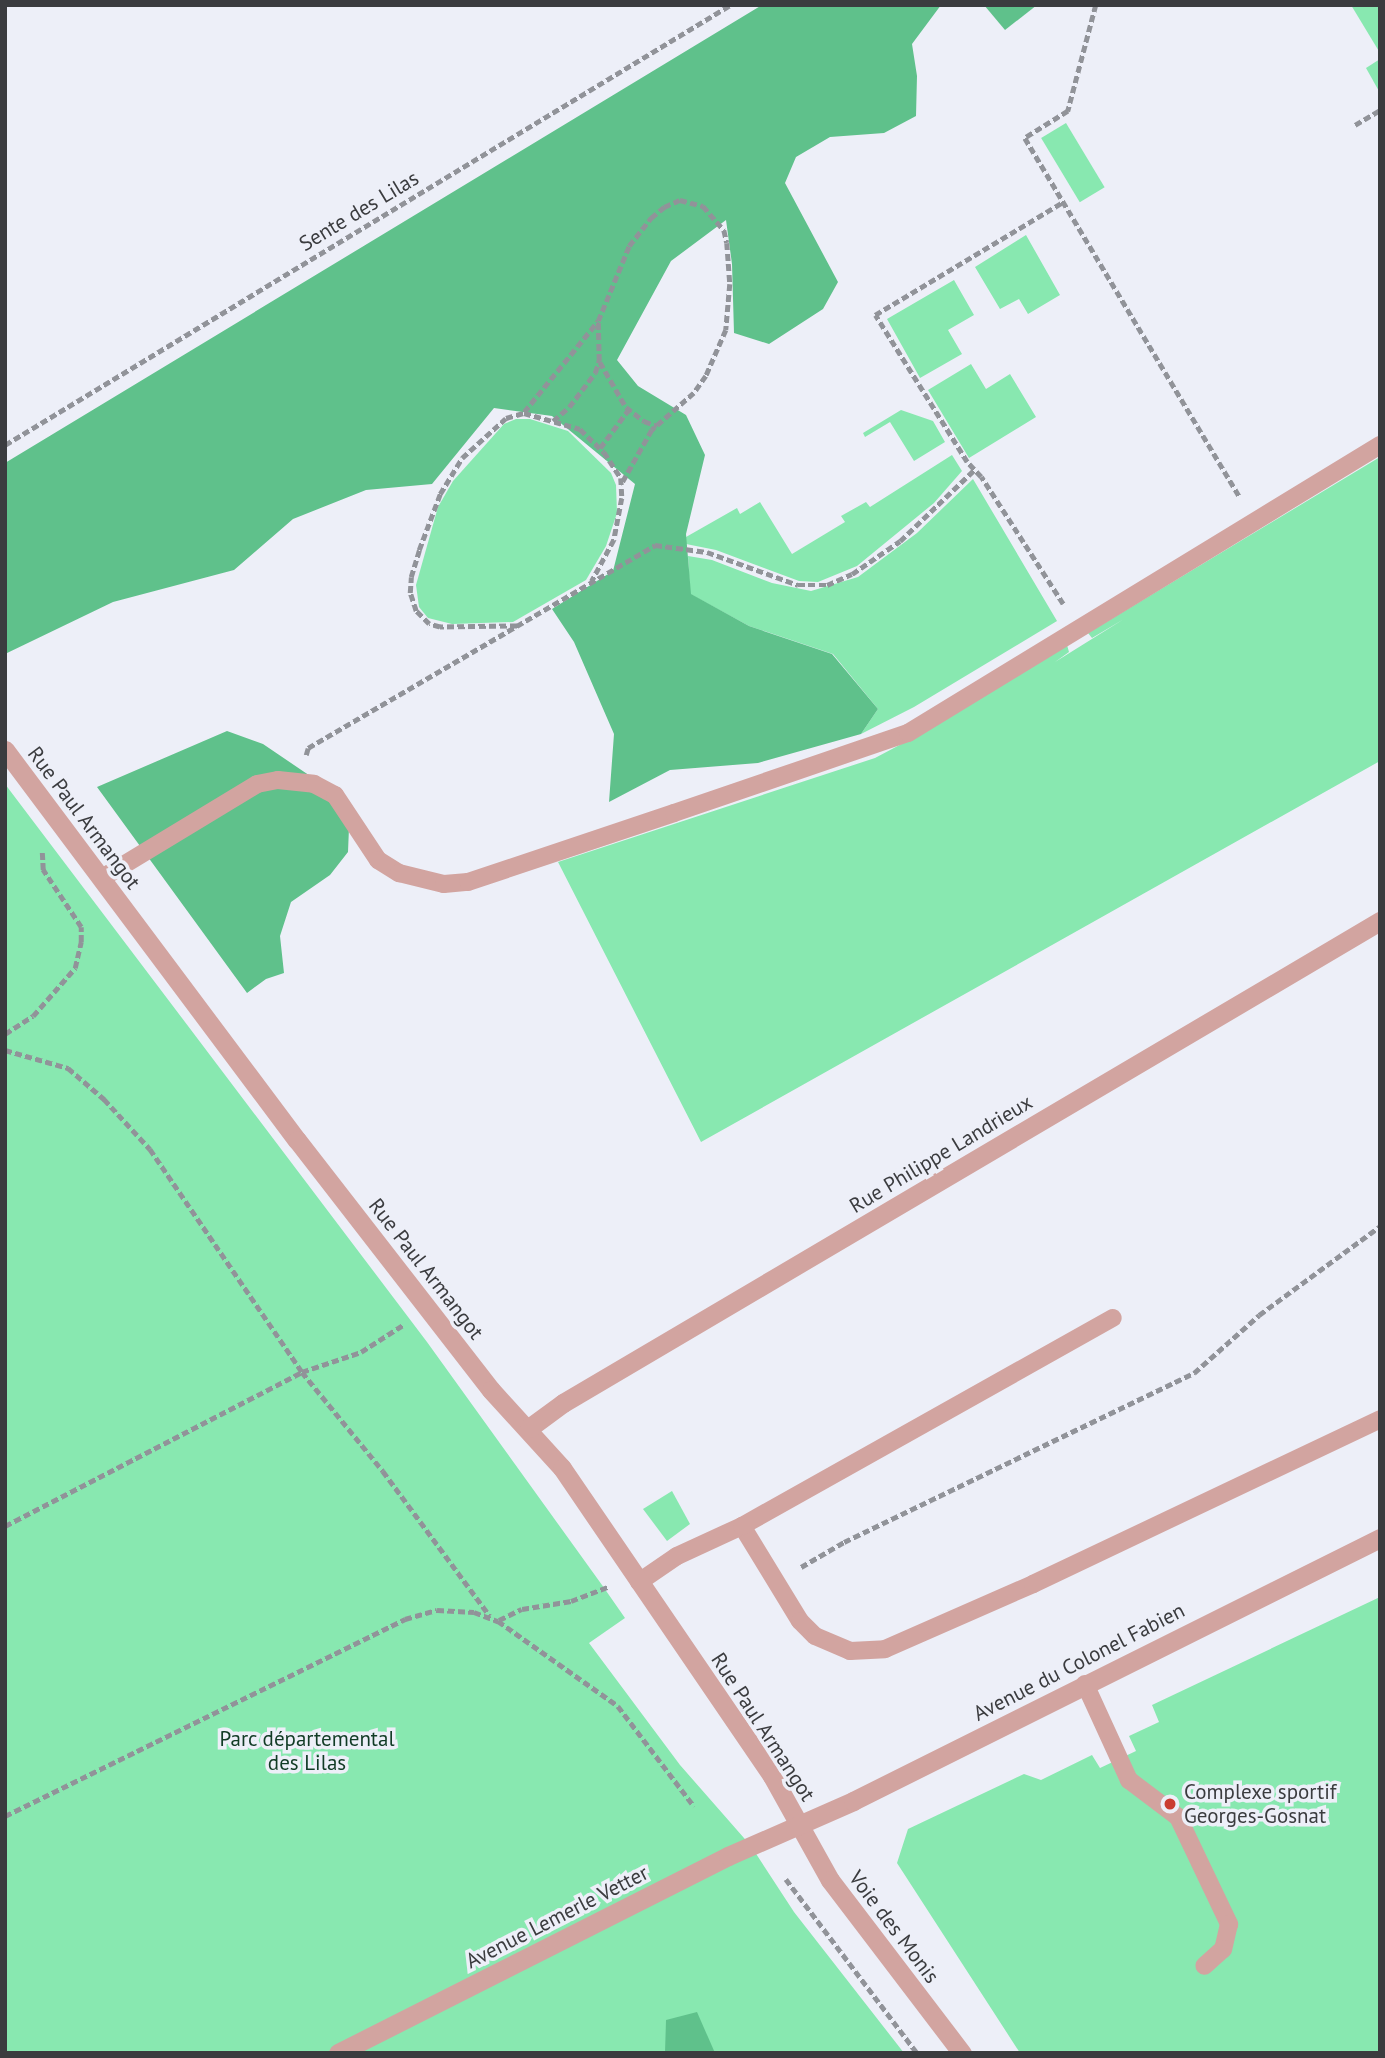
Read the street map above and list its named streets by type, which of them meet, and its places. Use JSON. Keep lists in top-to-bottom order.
{
  "streets": {
    "street": [
      "Rue Paul Armangot",
      "Rue Philippe Landrieux",
      "Avenue du Colonel Fabien",
      "Avenue Lemerle Vetter",
      "Voie des Monis"
    ],
    "path": ["Sente des Lilas"]
  },
  "crossings": [
    ["Rue Paul Armangot", "Rue Philippe Landrieux"],
    ["Rue Paul Armangot", "Avenue du Colonel Fabien"],
    ["Rue Paul Armangot", "Avenue Lemerle Vetter"],
    ["Rue Paul Armangot", "Voie des Monis"],
    ["Avenue du Colonel Fabien", "Avenue Lemerle Vetter"],
    ["Avenue du Colonel Fabien", "Voie des Monis"],
    ["Avenue Lemerle Vetter", "Voie des Monis"]
  ],
  "parks": ["Parc départemental des Lilas"],
  "places": ["Complexe sportif Georges-Gosnat"]
}
